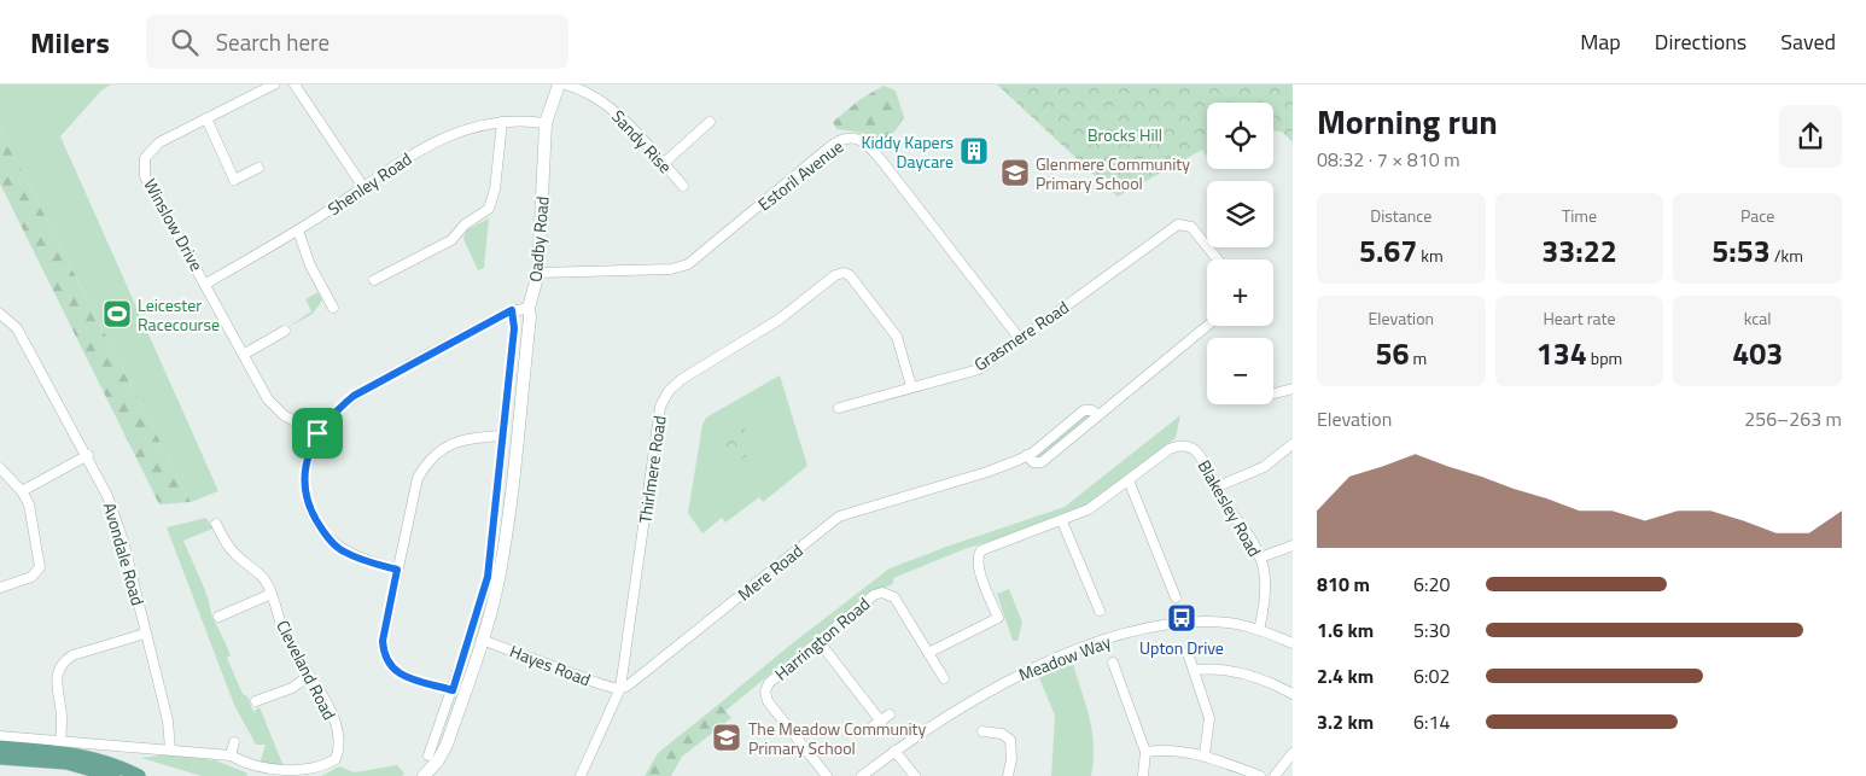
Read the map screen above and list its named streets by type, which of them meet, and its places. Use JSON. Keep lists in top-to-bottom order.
{
  "streets": {
    "main road": ["Oadby Road"],
    "street": [
      "Sandy Rise",
      "Estoril Avenue",
      "Shenley Road",
      "Winslow Drive",
      "Grasmere Road",
      "Thirlmere Road",
      "Blakesley Road",
      "Avondale Road",
      "Mere Road",
      "Harrington Road",
      "Meadow Way",
      "Hayes Road",
      "Cleveland Road"
    ]
  },
  "crossings": [
    ["Estoril Avenue", "Oadby Road"],
    ["Estoril Avenue", "Grasmere Road"],
    ["Shenley Road", "Winslow Drive"],
    ["Shenley Road", "Oadby Road"],
    ["Oadby Road", "Hayes Road"],
    ["Grasmere Road", "Thirlmere Road"],
    ["Thirlmere Road", "Mere Road"],
    ["Thirlmere Road", "Hayes Road"],
    ["Blakesley Road", "Harrington Road"],
    ["Blakesley Road", "Meadow Way"],
    ["Avondale Road", "Cleveland Road"],
    ["Mere Road", "Hayes Road"]
  ],
  "parks": ["Brocks Hill"],
  "places": {
    "building": ["Kiddy Kapers Daycare"],
    "school or university": ["Glenmere Community Primary School", "The Meadow Community Primary School"],
    "sports": ["Leicester Racecourse"],
    "bus stop": ["Upton Drive"]
  },
  "page": {
    "header": "Milers",
    "search": "Search here",
    "nav": ["Map", "Directions", "Saved"],
    "heading": ["Morning run", "08:32 · 7 × 810 m"],
    "map_buttons": ["+", "−"],
    "stats": [
      ["Distance", "5.67 km"],
      ["Time", "33:22"],
      ["Pace", "5:53 /km"],
      ["Elevation", "56 m"],
      ["Heart rate", "134 bpm"],
      ["kcal", "403"]
    ],
    "chart": ["Elevation", "256–263 m"],
    "list": [
      {
        "name": "810 m",
        "note": "6:20"
      },
      {
        "name": "1.6 km",
        "note": "5:30"
      },
      {
        "name": "2.4 km",
        "note": "6:02"
      },
      {
        "name": "3.2 km",
        "note": "6:14"
      }
    ]
  }
}
